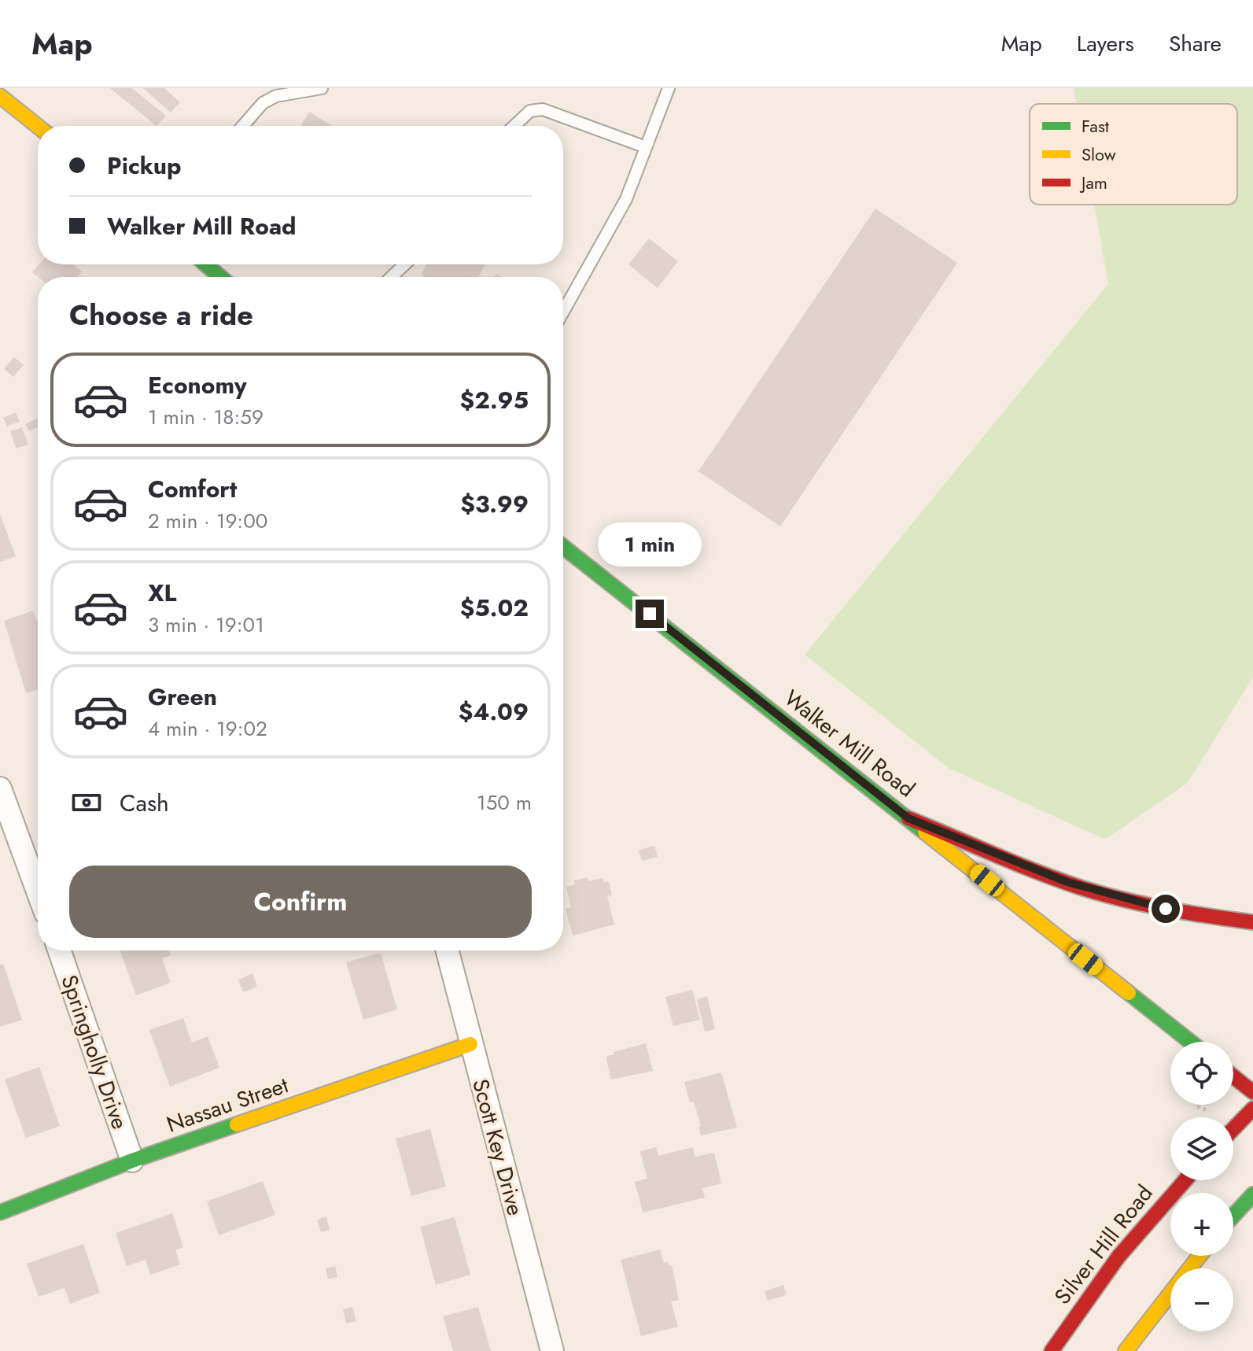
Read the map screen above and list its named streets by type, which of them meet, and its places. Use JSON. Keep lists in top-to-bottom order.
{
  "streets": {
    "street": [
      "Walker Mill Road",
      "Springholly Drive",
      "Nassau Street",
      "Scott Key Drive",
      "Silver Hill Road"
    ]
  },
  "crossings": [
    ["Springholly Drive", "Nassau Street"],
    ["Nassau Street", "Scott Key Drive"]
  ],
  "legend": ["Fast", "Slow", "Jam"],
  "page": {
    "header": "Map",
    "nav": ["Map", "Layers", "Share"],
    "banner": ["Pickup", "Walker Mill Road"],
    "heading": "Choose a ride",
    "list": [
      {
        "name": "Economy",
        "note": "1 min · 18:59",
        "value": "$2.95"
      },
      {
        "name": "Comfort",
        "note": "2 min · 19:00",
        "value": "$3.99"
      },
      {
        "name": "XL",
        "note": "3 min · 19:01",
        "value": "$5.02"
      },
      {
        "name": "Green",
        "note": "4 min · 19:02",
        "value": "$4.09"
      }
    ],
    "bubble": "1 min",
    "pay": ["Cash", "150 m"],
    "buttons": "Confirm",
    "map_buttons": ["+", "−"]
  }
}
